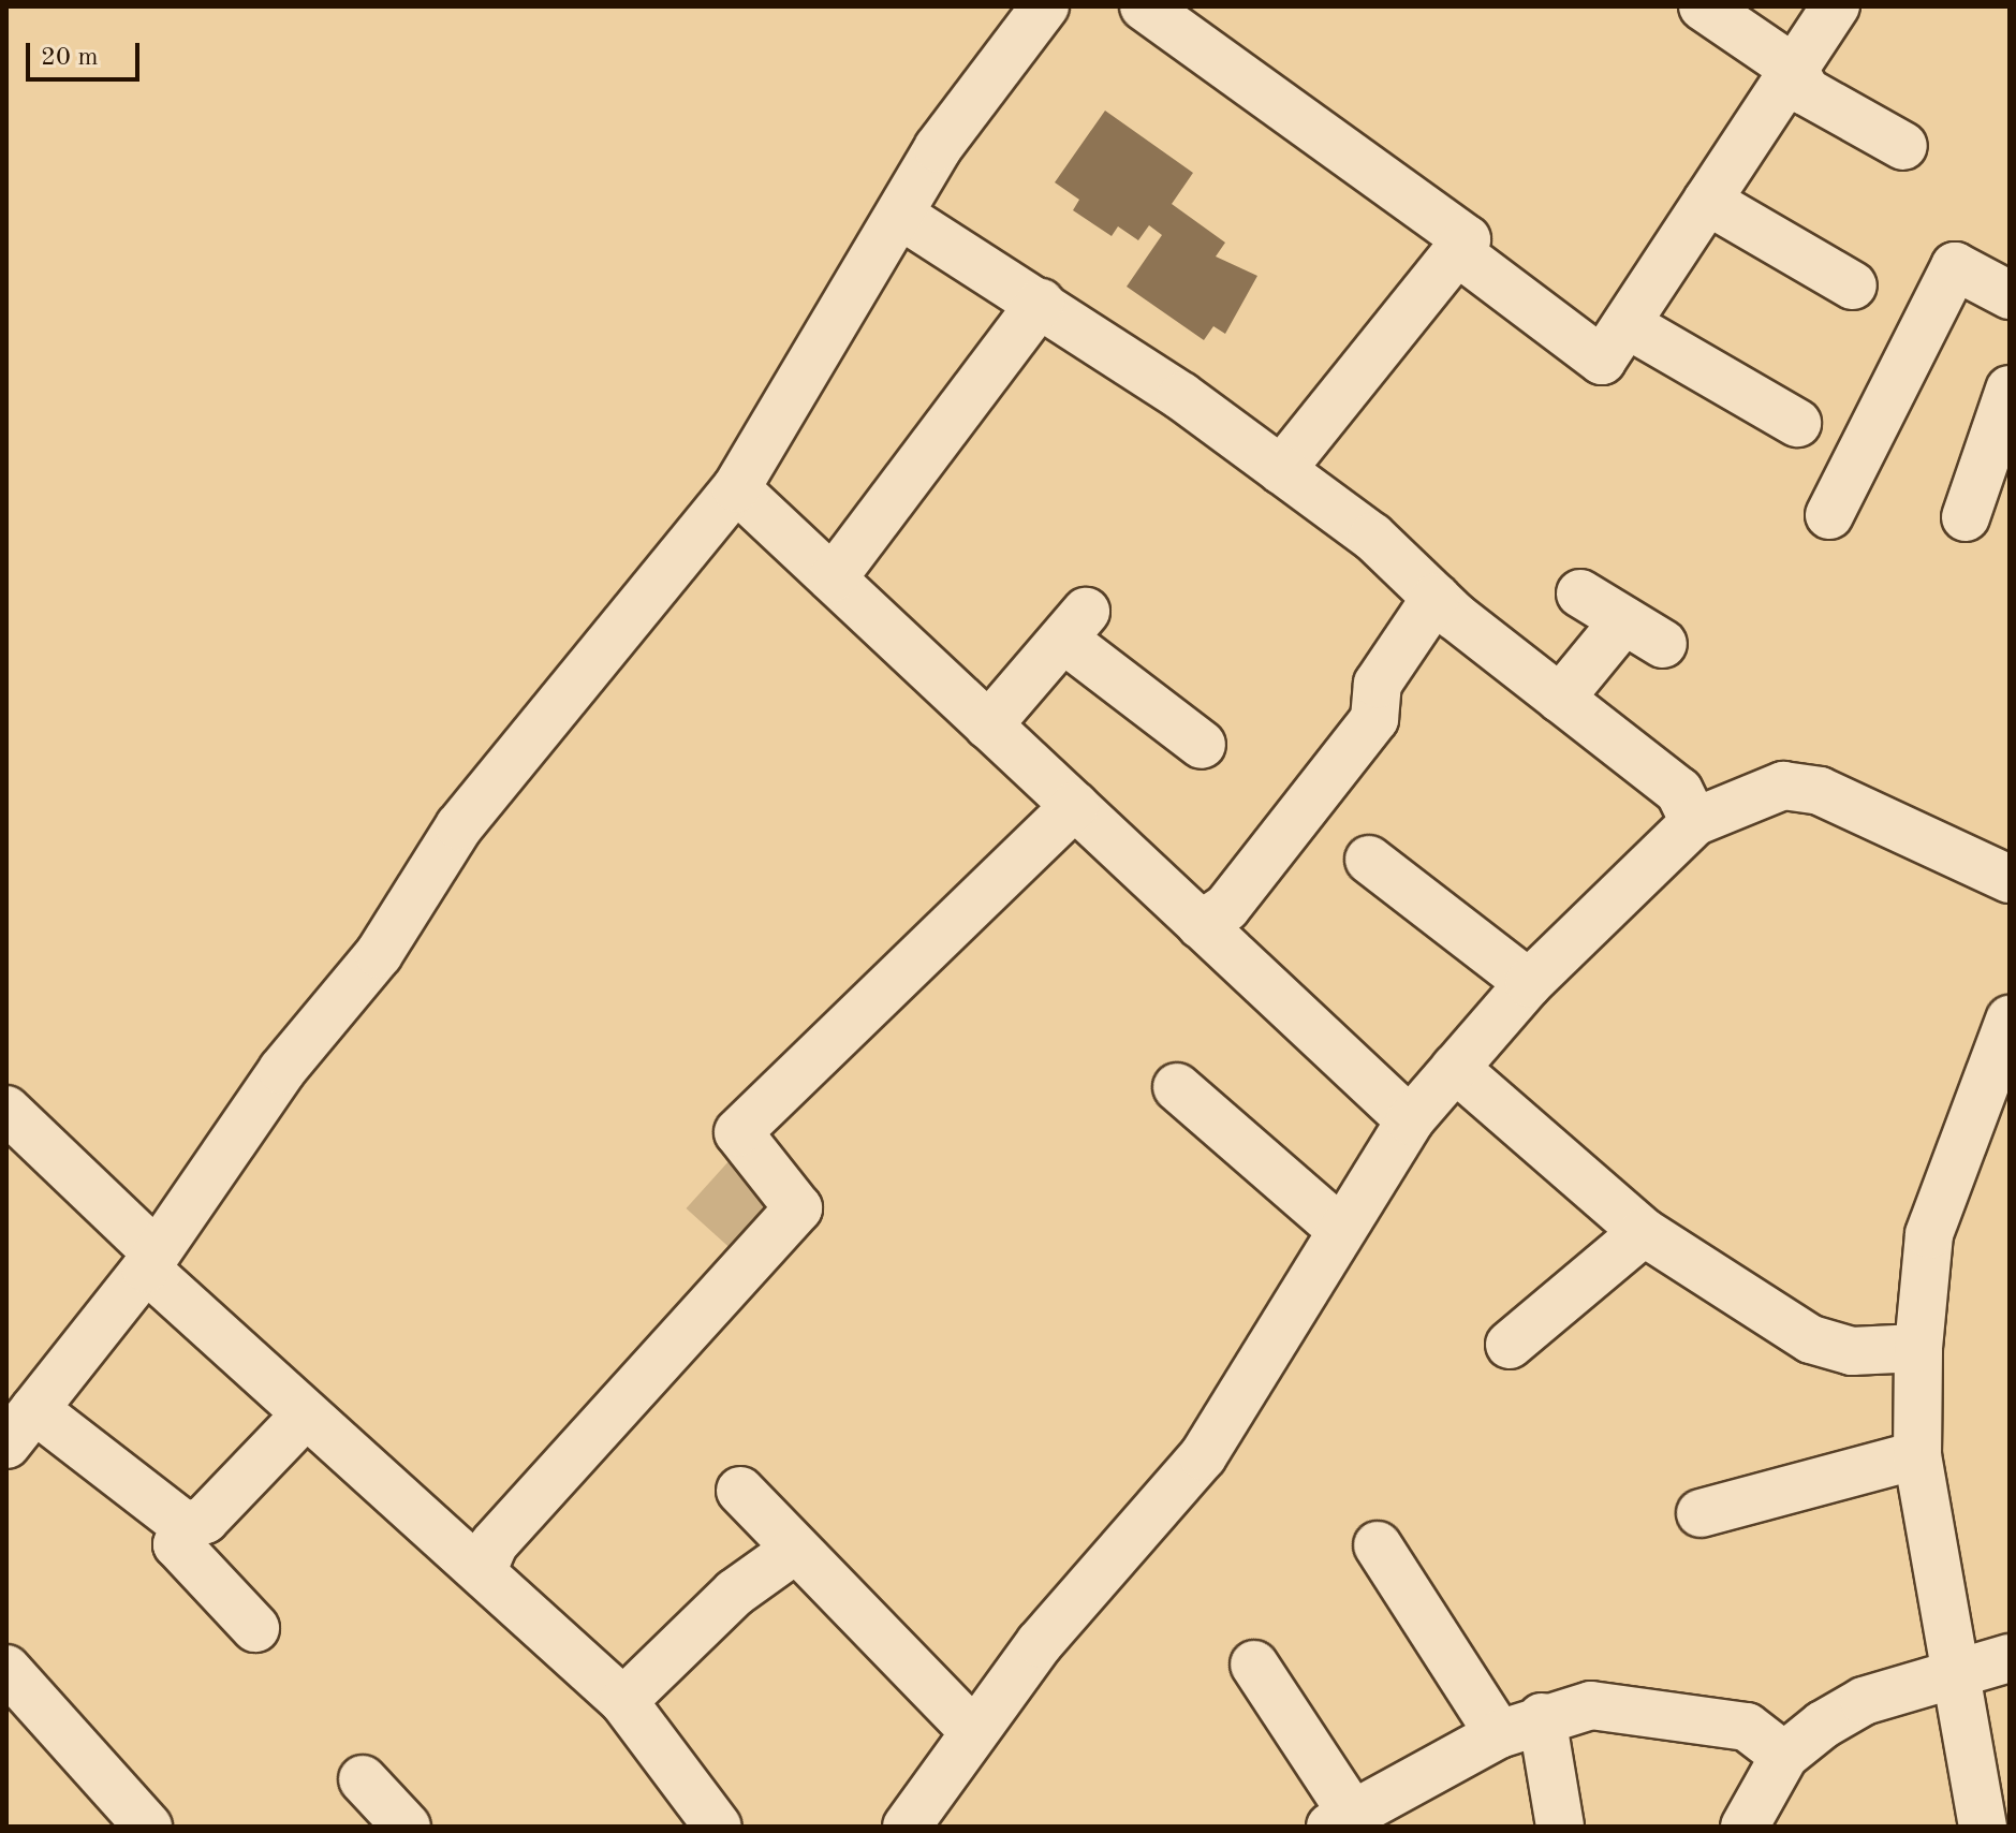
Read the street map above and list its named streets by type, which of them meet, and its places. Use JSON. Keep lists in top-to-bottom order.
{
  "scale_bar": "20 m"
}
